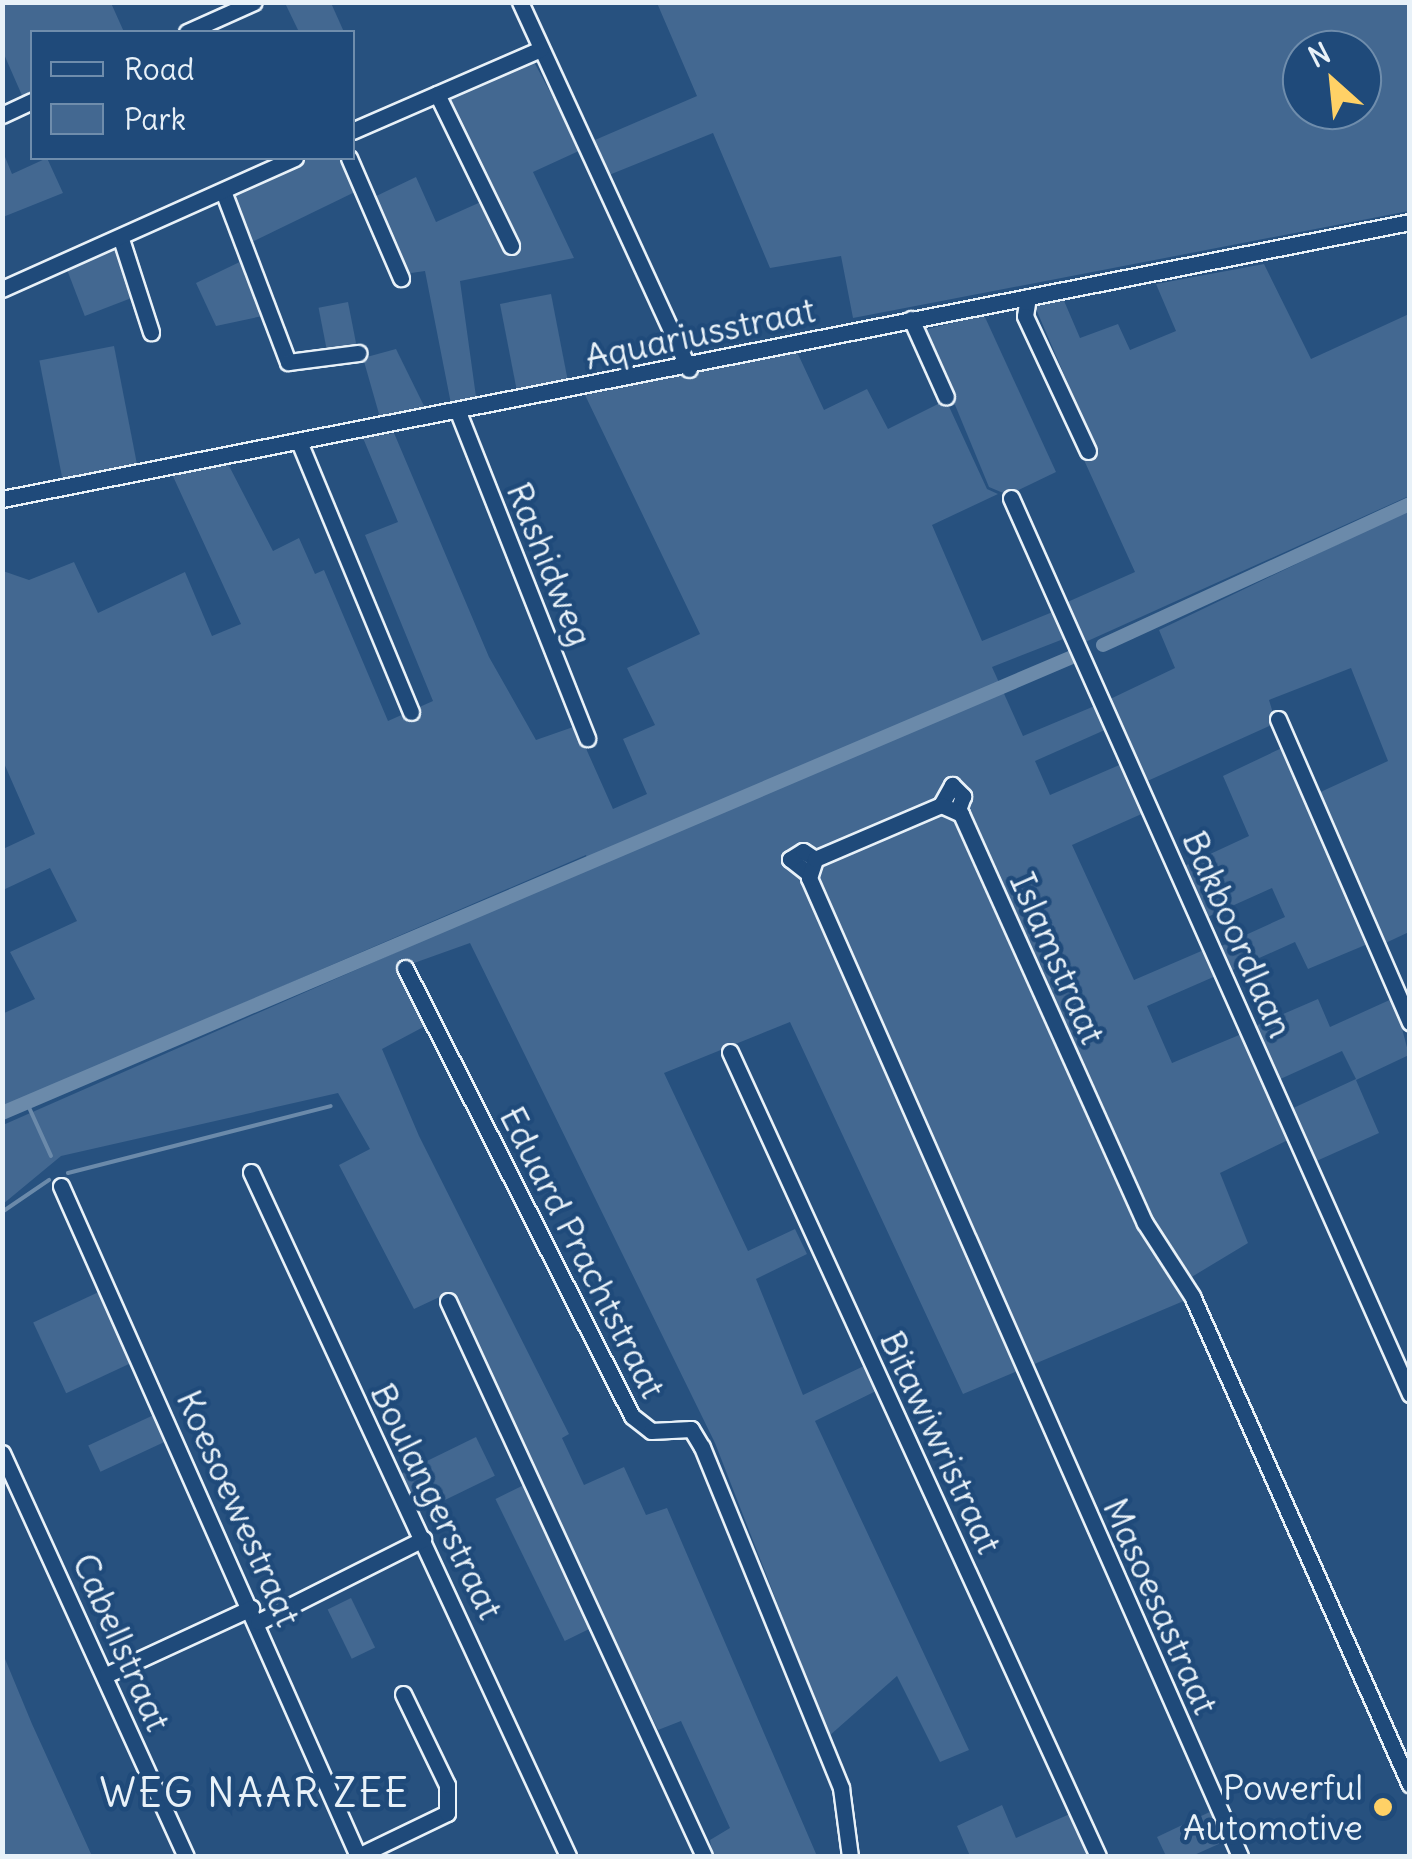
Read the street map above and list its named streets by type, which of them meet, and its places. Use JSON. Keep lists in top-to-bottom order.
{
  "streets": {
    "street": [
      "Aquariusstraat",
      "Rashidweg",
      "Bakboordlaan",
      "Islamstraat",
      "Eduard Prachtstraat",
      "Bitawiwristraat",
      "Boulangerstraat",
      "Koesoewestraat",
      "Masoesastraat",
      "Cabellstraat"
    ]
  },
  "crossings": [
    ["Aquariusstraat", "Rashidweg"],
    ["Islamstraat", "Masoesastraat"]
  ],
  "districts": ["WEG NAAR ZEE"],
  "places": ["Powerful Automotive"],
  "legend": ["Road", "Park"],
  "north": "top left"
}
